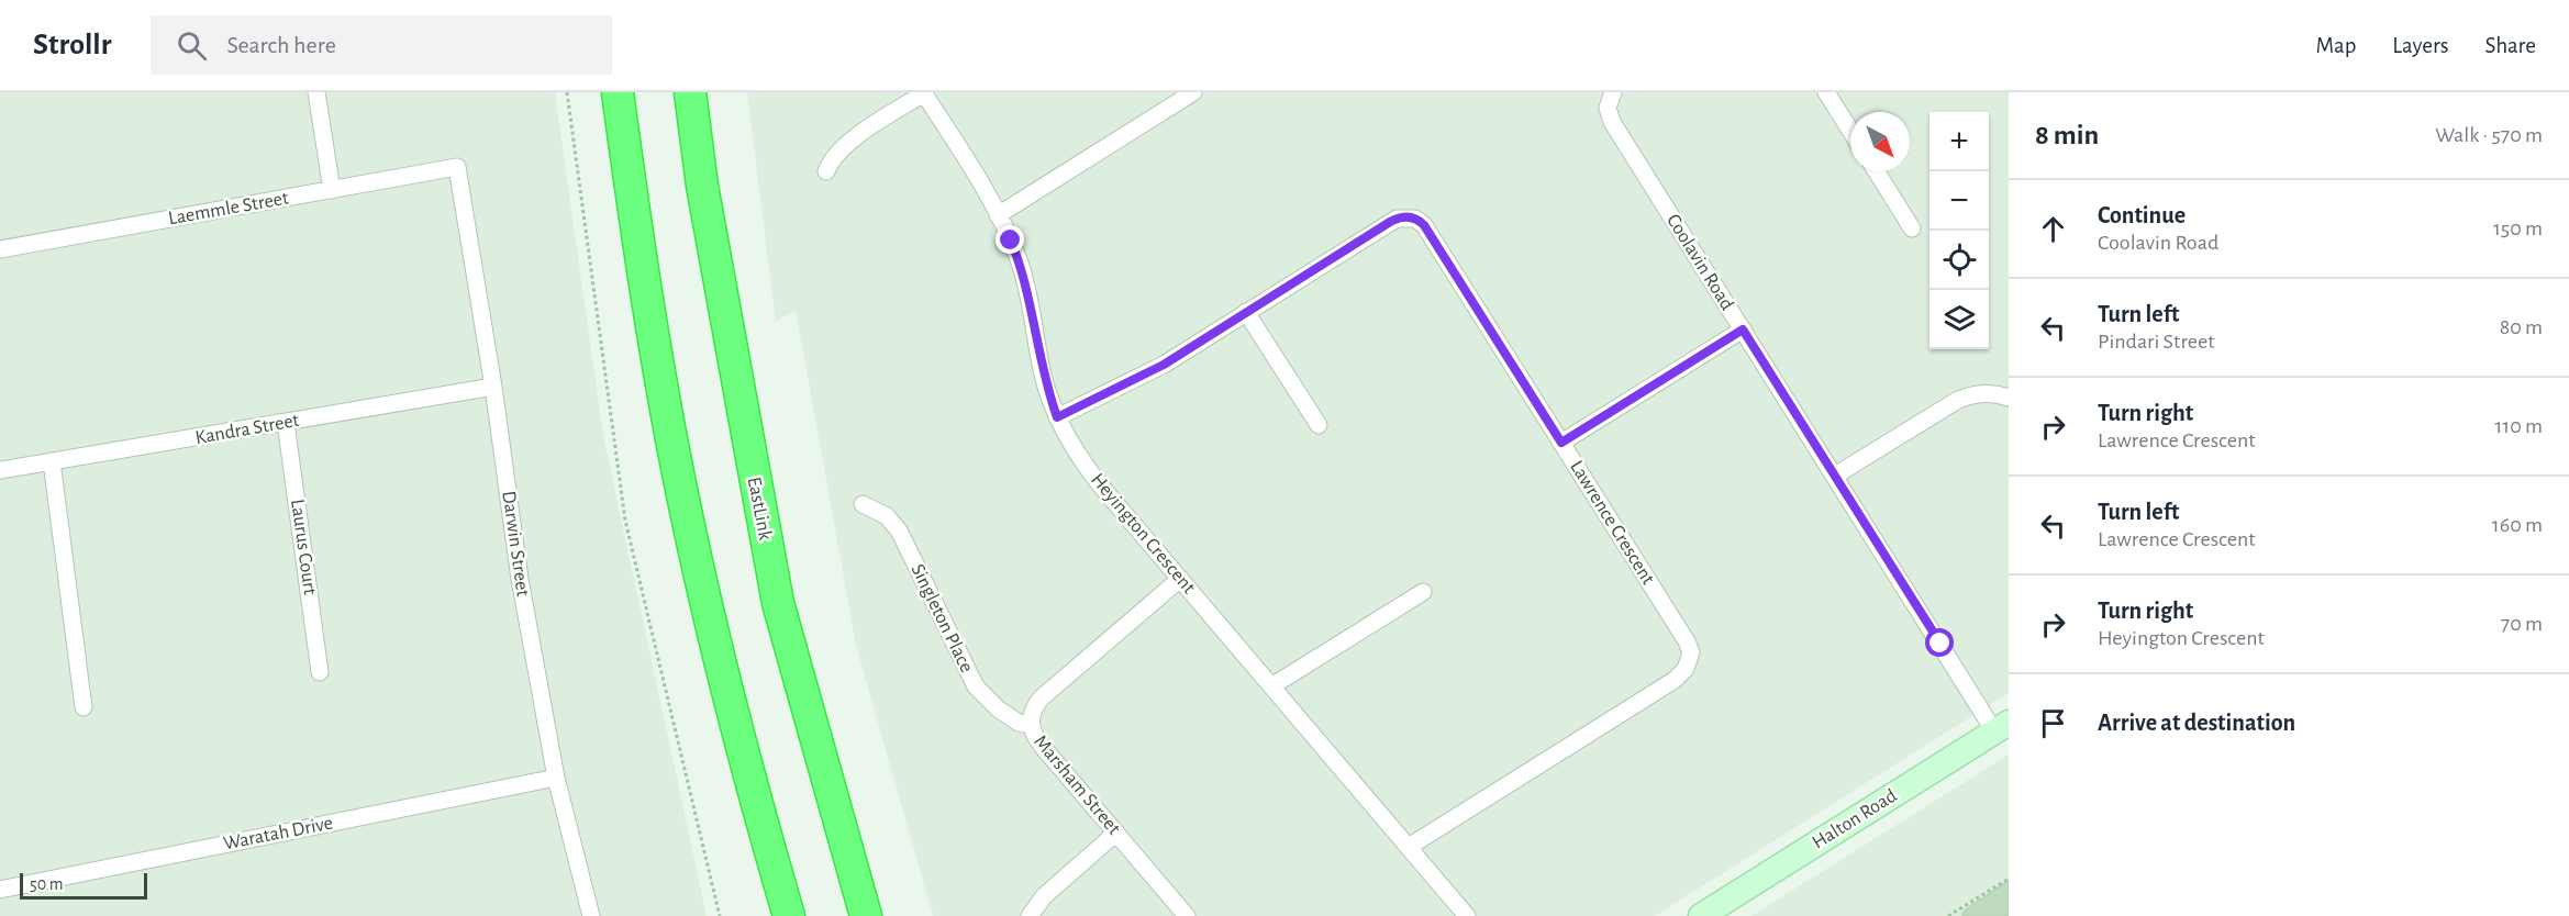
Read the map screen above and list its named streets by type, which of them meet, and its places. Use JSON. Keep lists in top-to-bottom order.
{
  "streets": {
    "highway": ["EastLink"],
    "main road": ["Halton Road"],
    "street": [
      "Laemmle Street",
      "Coolavin Road",
      "Kandra Street",
      "Lawrence Crescent",
      "Heyington Crescent",
      "Darwin Street",
      "Laurus Court",
      "Singleton Place",
      "Marsham Street",
      "Waratah Drive"
    ]
  },
  "crossings": [
    ["Laemmle Street", "Darwin Street"],
    ["Coolavin Road", "Halton Road"],
    ["Kandra Street", "Darwin Street"],
    ["Kandra Street", "Laurus Court"],
    ["Lawrence Crescent", "Heyington Crescent"],
    ["Heyington Crescent", "Marsham Street"],
    ["Darwin Street", "Waratah Drive"],
    ["Singleton Place", "Marsham Street"]
  ],
  "scale_bar": "50 m",
  "north": "bottom right",
  "page": {
    "header": "Strollr",
    "search": "Search here",
    "nav": ["Map", "Layers", "Share"],
    "heading": ["8 min", "Walk · 570 m"],
    "map_buttons": ["+", "−"],
    "list": [
      ["Continue", "Coolavin Road", "150 m"],
      ["Turn left", "Pindari Street", "80 m"],
      ["Turn right", "Lawrence Crescent", "110 m"],
      ["Turn left", "Lawrence Crescent", "160 m"],
      ["Turn right", "Heyington Crescent", "70 m"],
      "Arrive at destination"
    ],
    "scale": "50 m"
  }
}
